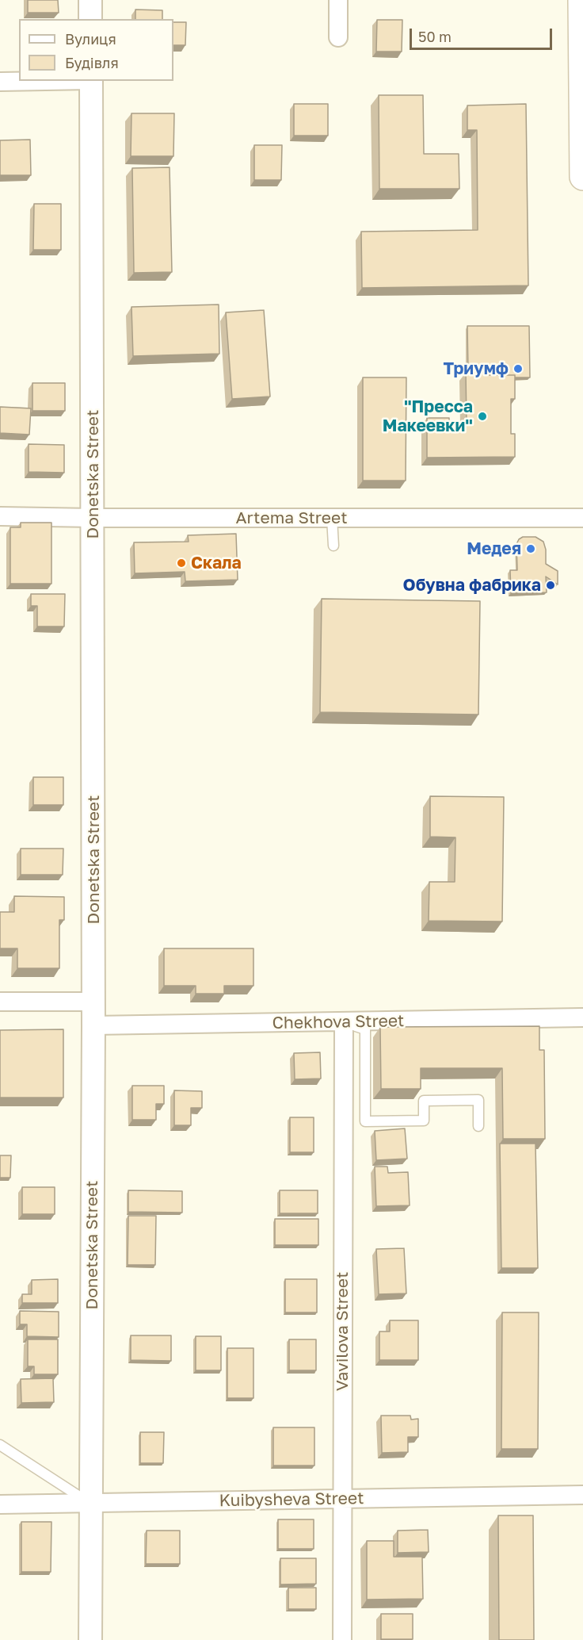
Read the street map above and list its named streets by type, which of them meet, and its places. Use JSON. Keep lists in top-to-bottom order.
{
  "streets": {
    "street": [
      "Donetska Street",
      "Artema Street",
      "Chekhova Street",
      "Vavilova Street",
      "Kuibysheva Street"
    ]
  },
  "crossings": [
    ["Donetska Street", "Artema Street"],
    ["Donetska Street", "Chekhova Street"],
    ["Donetska Street", "Kuibysheva Street"],
    ["Chekhova Street", "Vavilova Street"],
    ["Vavilova Street", "Kuibysheva Street"]
  ],
  "places": [
    "Триумф",
    "\"Пресса Макеевки\"",
    "Медея",
    "Скала",
    "Обувна фабрика"
  ],
  "legend": ["Вулиця", "Будівля"],
  "scale_bar": "50 m"
}
